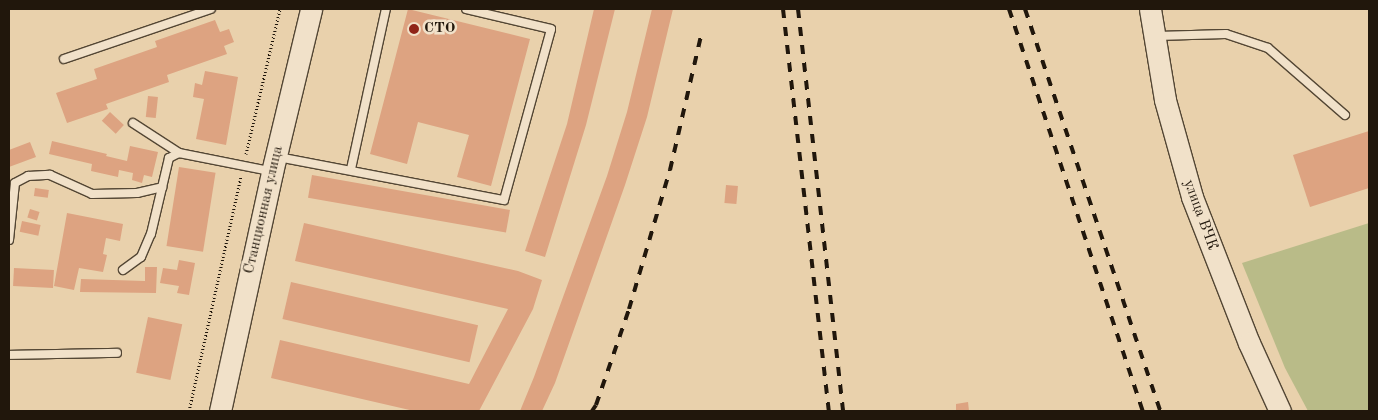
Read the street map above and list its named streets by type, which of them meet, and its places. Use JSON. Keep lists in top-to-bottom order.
{
  "streets": {
    "main road": ["Станционная улица", "улица ВЧК"]
  },
  "places": ["СТО"]
}
